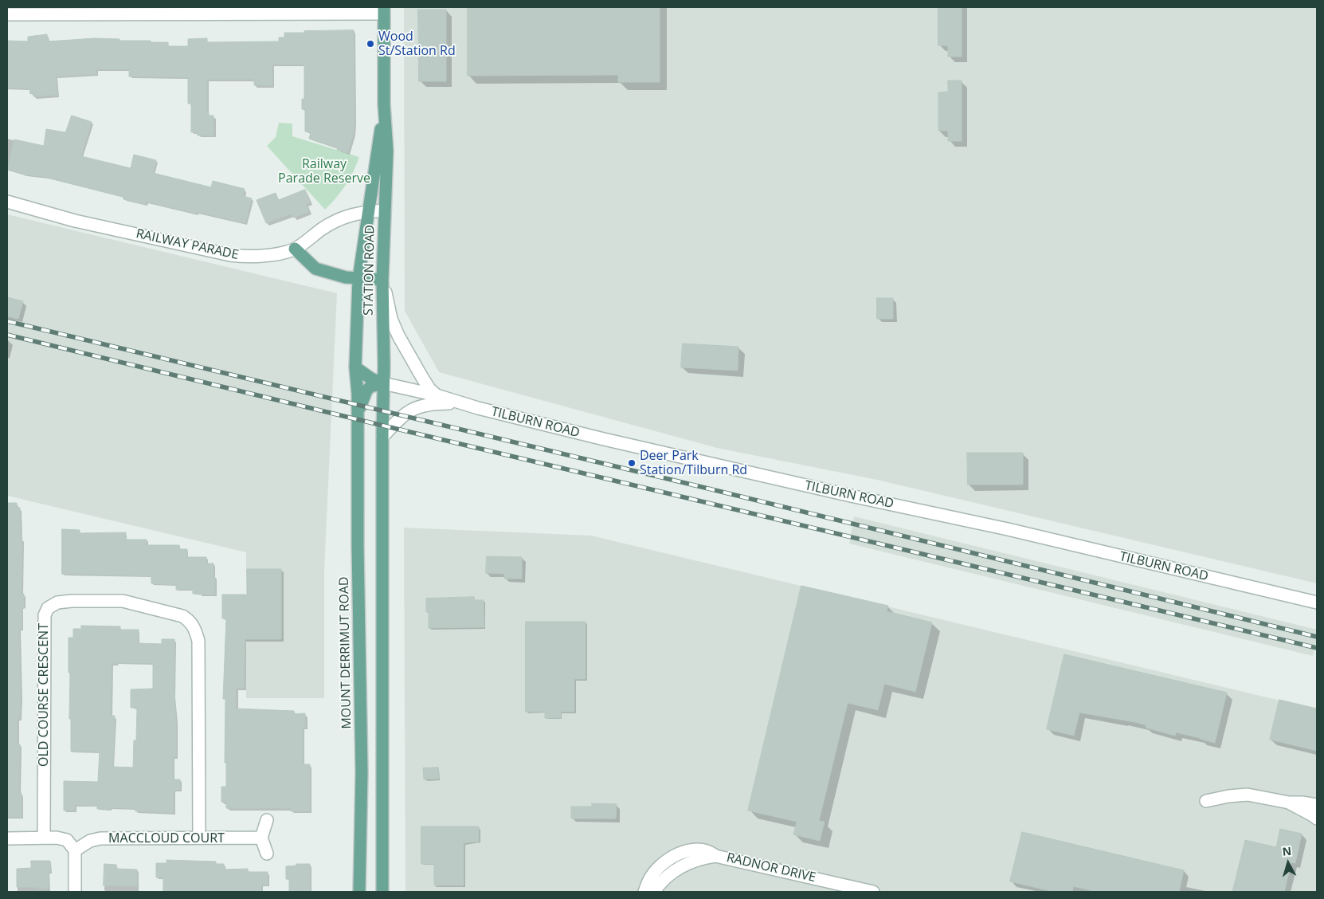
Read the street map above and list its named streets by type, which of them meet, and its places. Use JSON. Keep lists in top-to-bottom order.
{
  "streets": {
    "main road": ["STATION ROAD", "MOUNT DERRIMUT ROAD"],
    "street": [
      "RAILWAY PARADE",
      "TILBURN ROAD",
      "OLD COURSE CRESCENT",
      "MACCLOUD COURT",
      "RADNOR DRIVE"
    ]
  },
  "crossings": [
    ["RAILWAY PARADE", "STATION ROAD"],
    ["STATION ROAD", "TILBURN ROAD"],
    ["STATION ROAD", "MOUNT DERRIMUT ROAD"],
    ["OLD COURSE CRESCENT", "MACCLOUD COURT"]
  ],
  "parks": ["Railway Parade Reserve"],
  "places": ["Wood St/Station Rd", "Deer Park Station/Tilburn Rd"],
  "north": "top"
}
